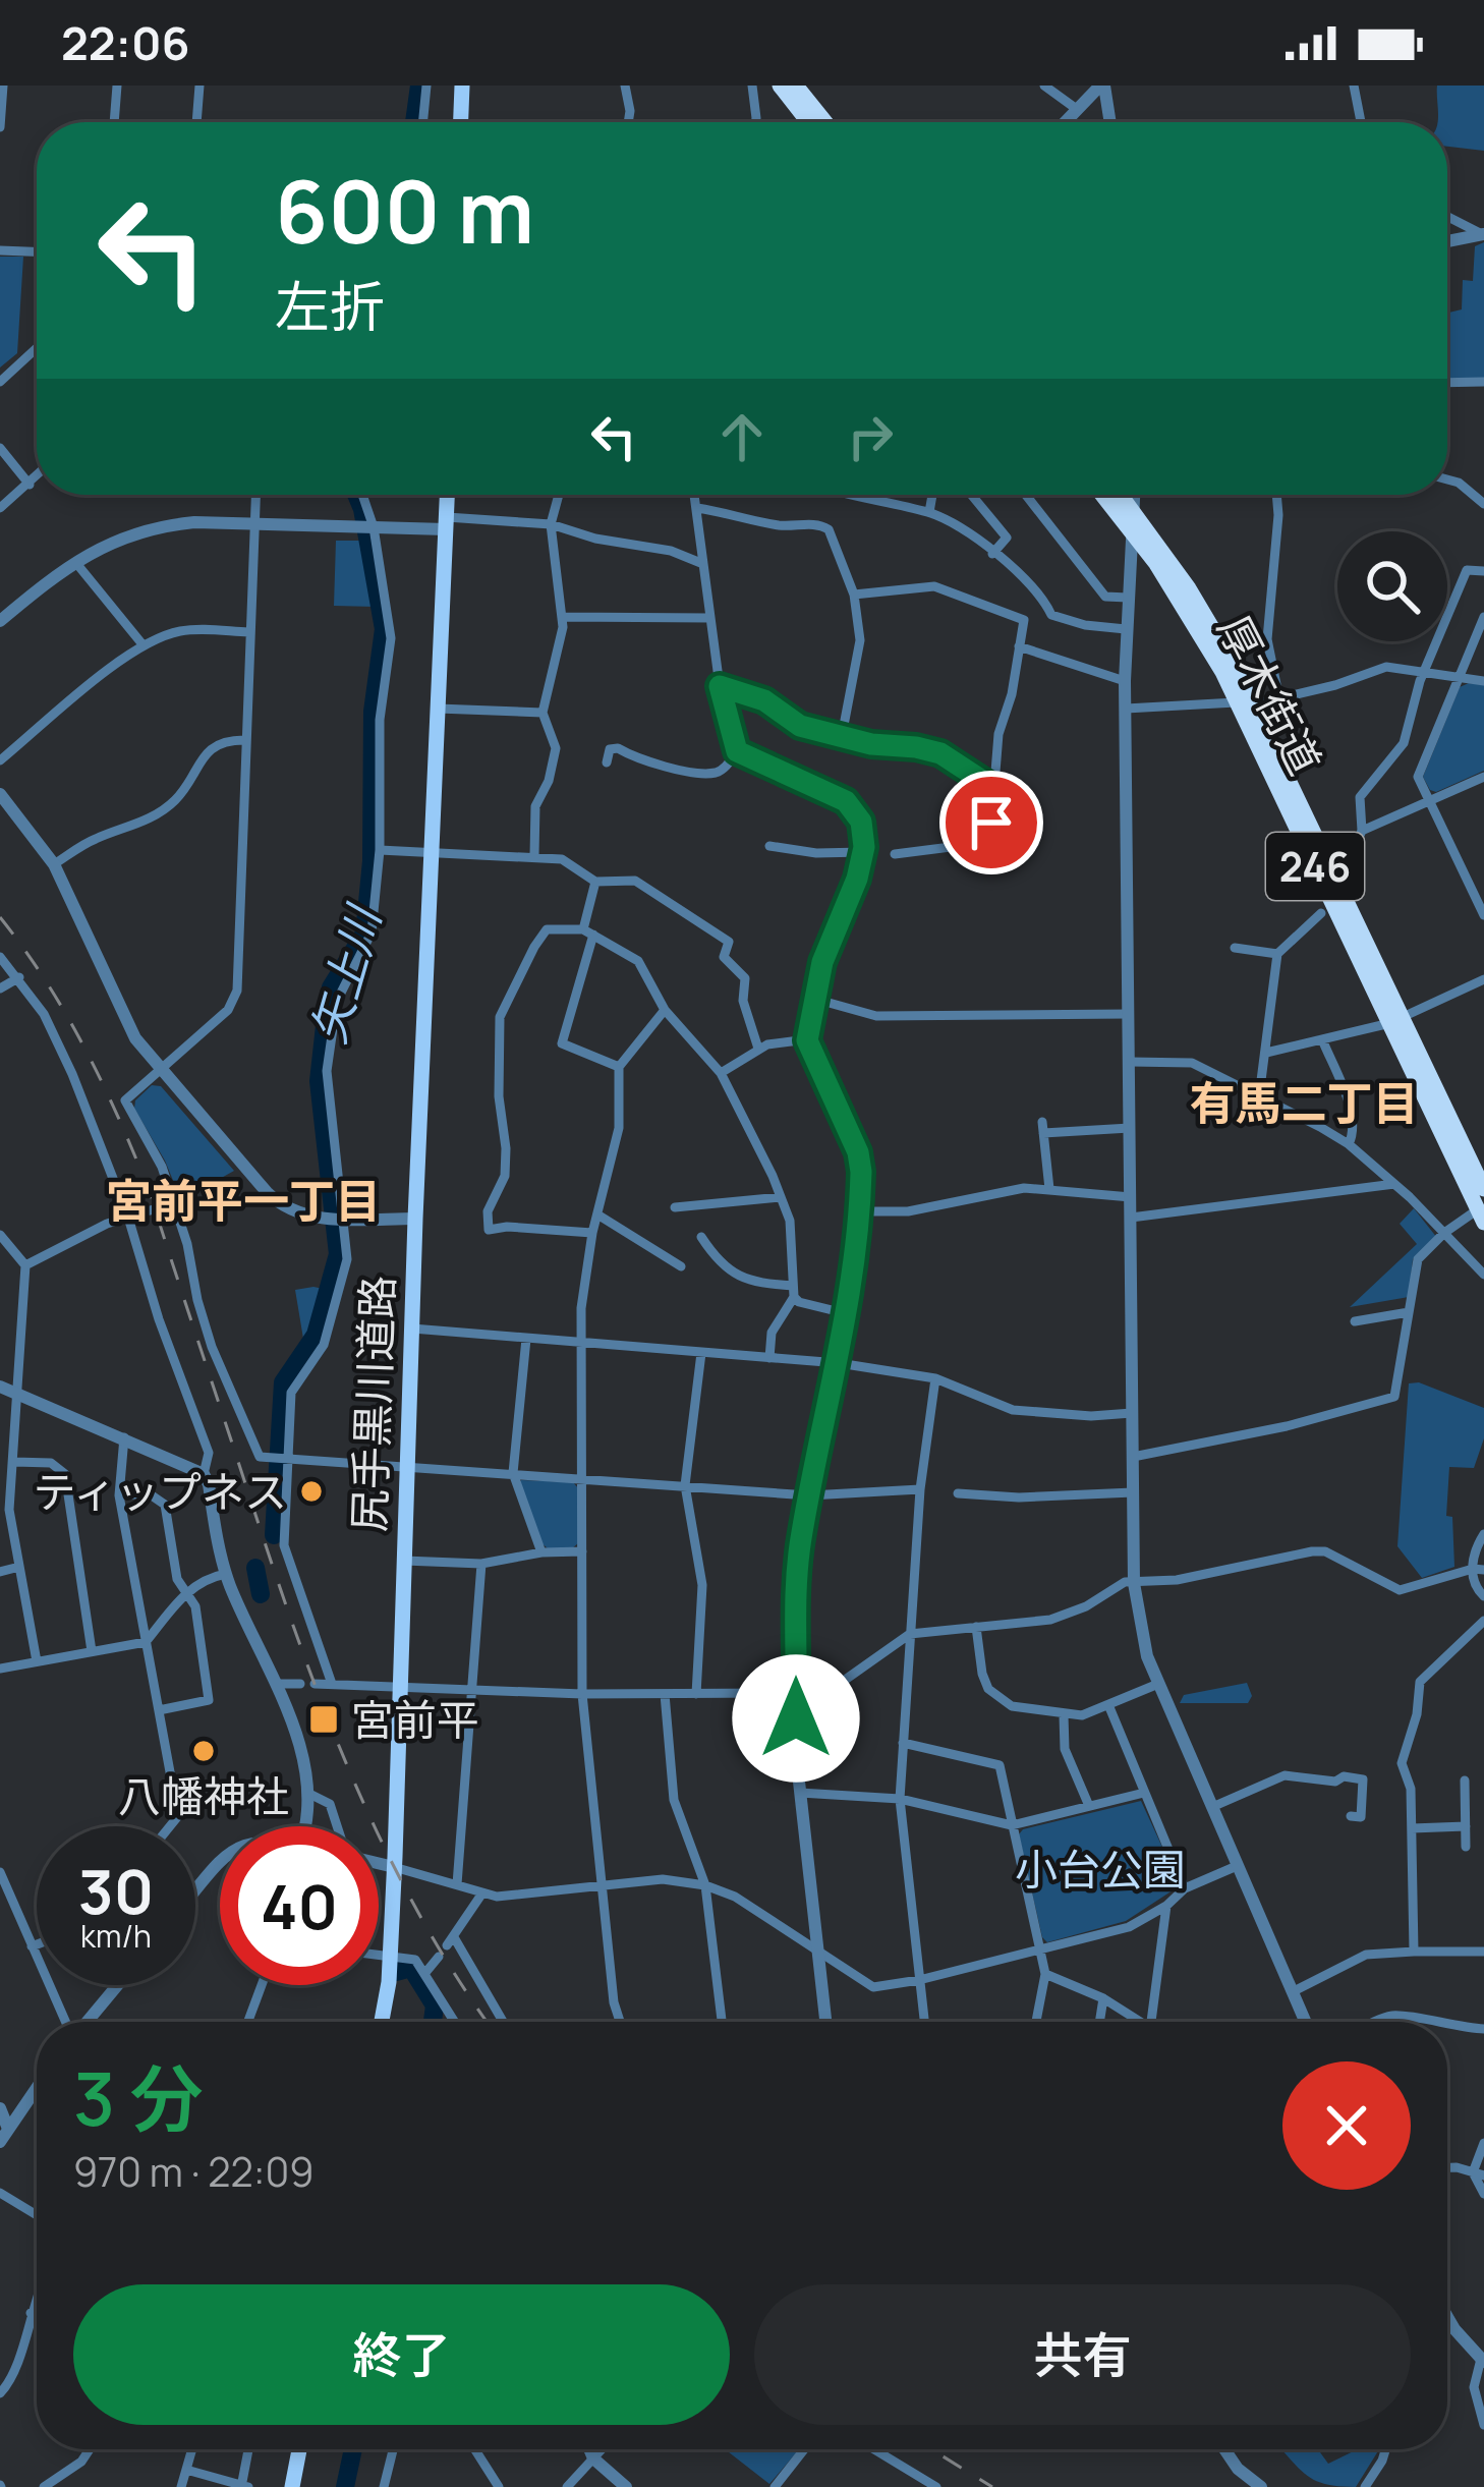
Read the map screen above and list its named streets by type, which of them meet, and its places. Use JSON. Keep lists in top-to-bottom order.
{
  "streets": {
    "highway": ["厚木街道", "246"],
    "main road": ["尻手黒川道路"]
  },
  "districts": ["有馬二丁目", "宮前平一丁目"],
  "water": ["矢上川"],
  "parks": ["小台公園"],
  "places": {
    "other": ["ティップネス", "八幡神社"],
    "transit": ["宮前平"]
  },
  "page": {
    "status": "22:06",
    "turn": ["600 m", "左折"],
    "speed": "30 km/h",
    "limit": "40",
    "heading": ["3 分", "970 m · 22:09"],
    "buttons": ["終了", "共有"]
  }
}
